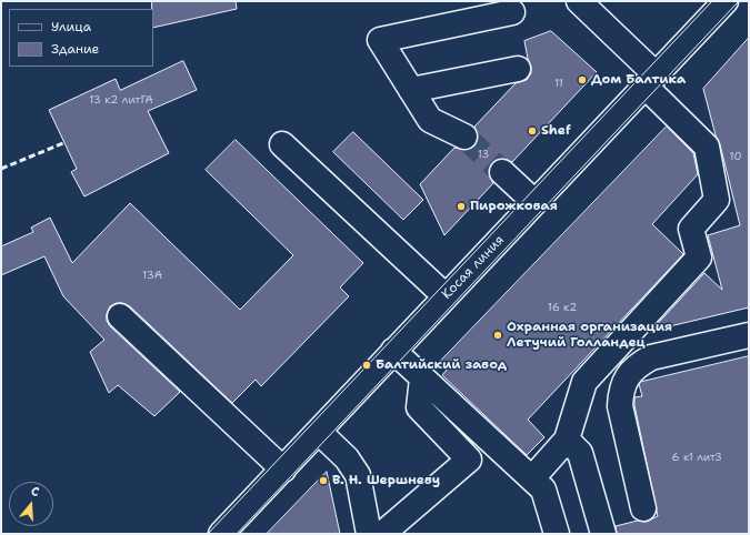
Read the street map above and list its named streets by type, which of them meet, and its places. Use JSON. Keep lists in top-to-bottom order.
{
  "streets": {
    "street": ["Косая линия"]
  },
  "places": [
    "Дом Балтика",
    "Shef",
    "Пирожковая",
    "Охранная организация Летучий Голландец",
    "Балтийский завод",
    "В. Н. Шершневу"
  ],
  "house_numbers": [
    "11",
    "13 к2 литГА",
    "13",
    "10",
    "13А",
    "16 к2",
    "6 к1 литЗ"
  ],
  "legend": ["Улица", "Здание"],
  "north": "top"
}
